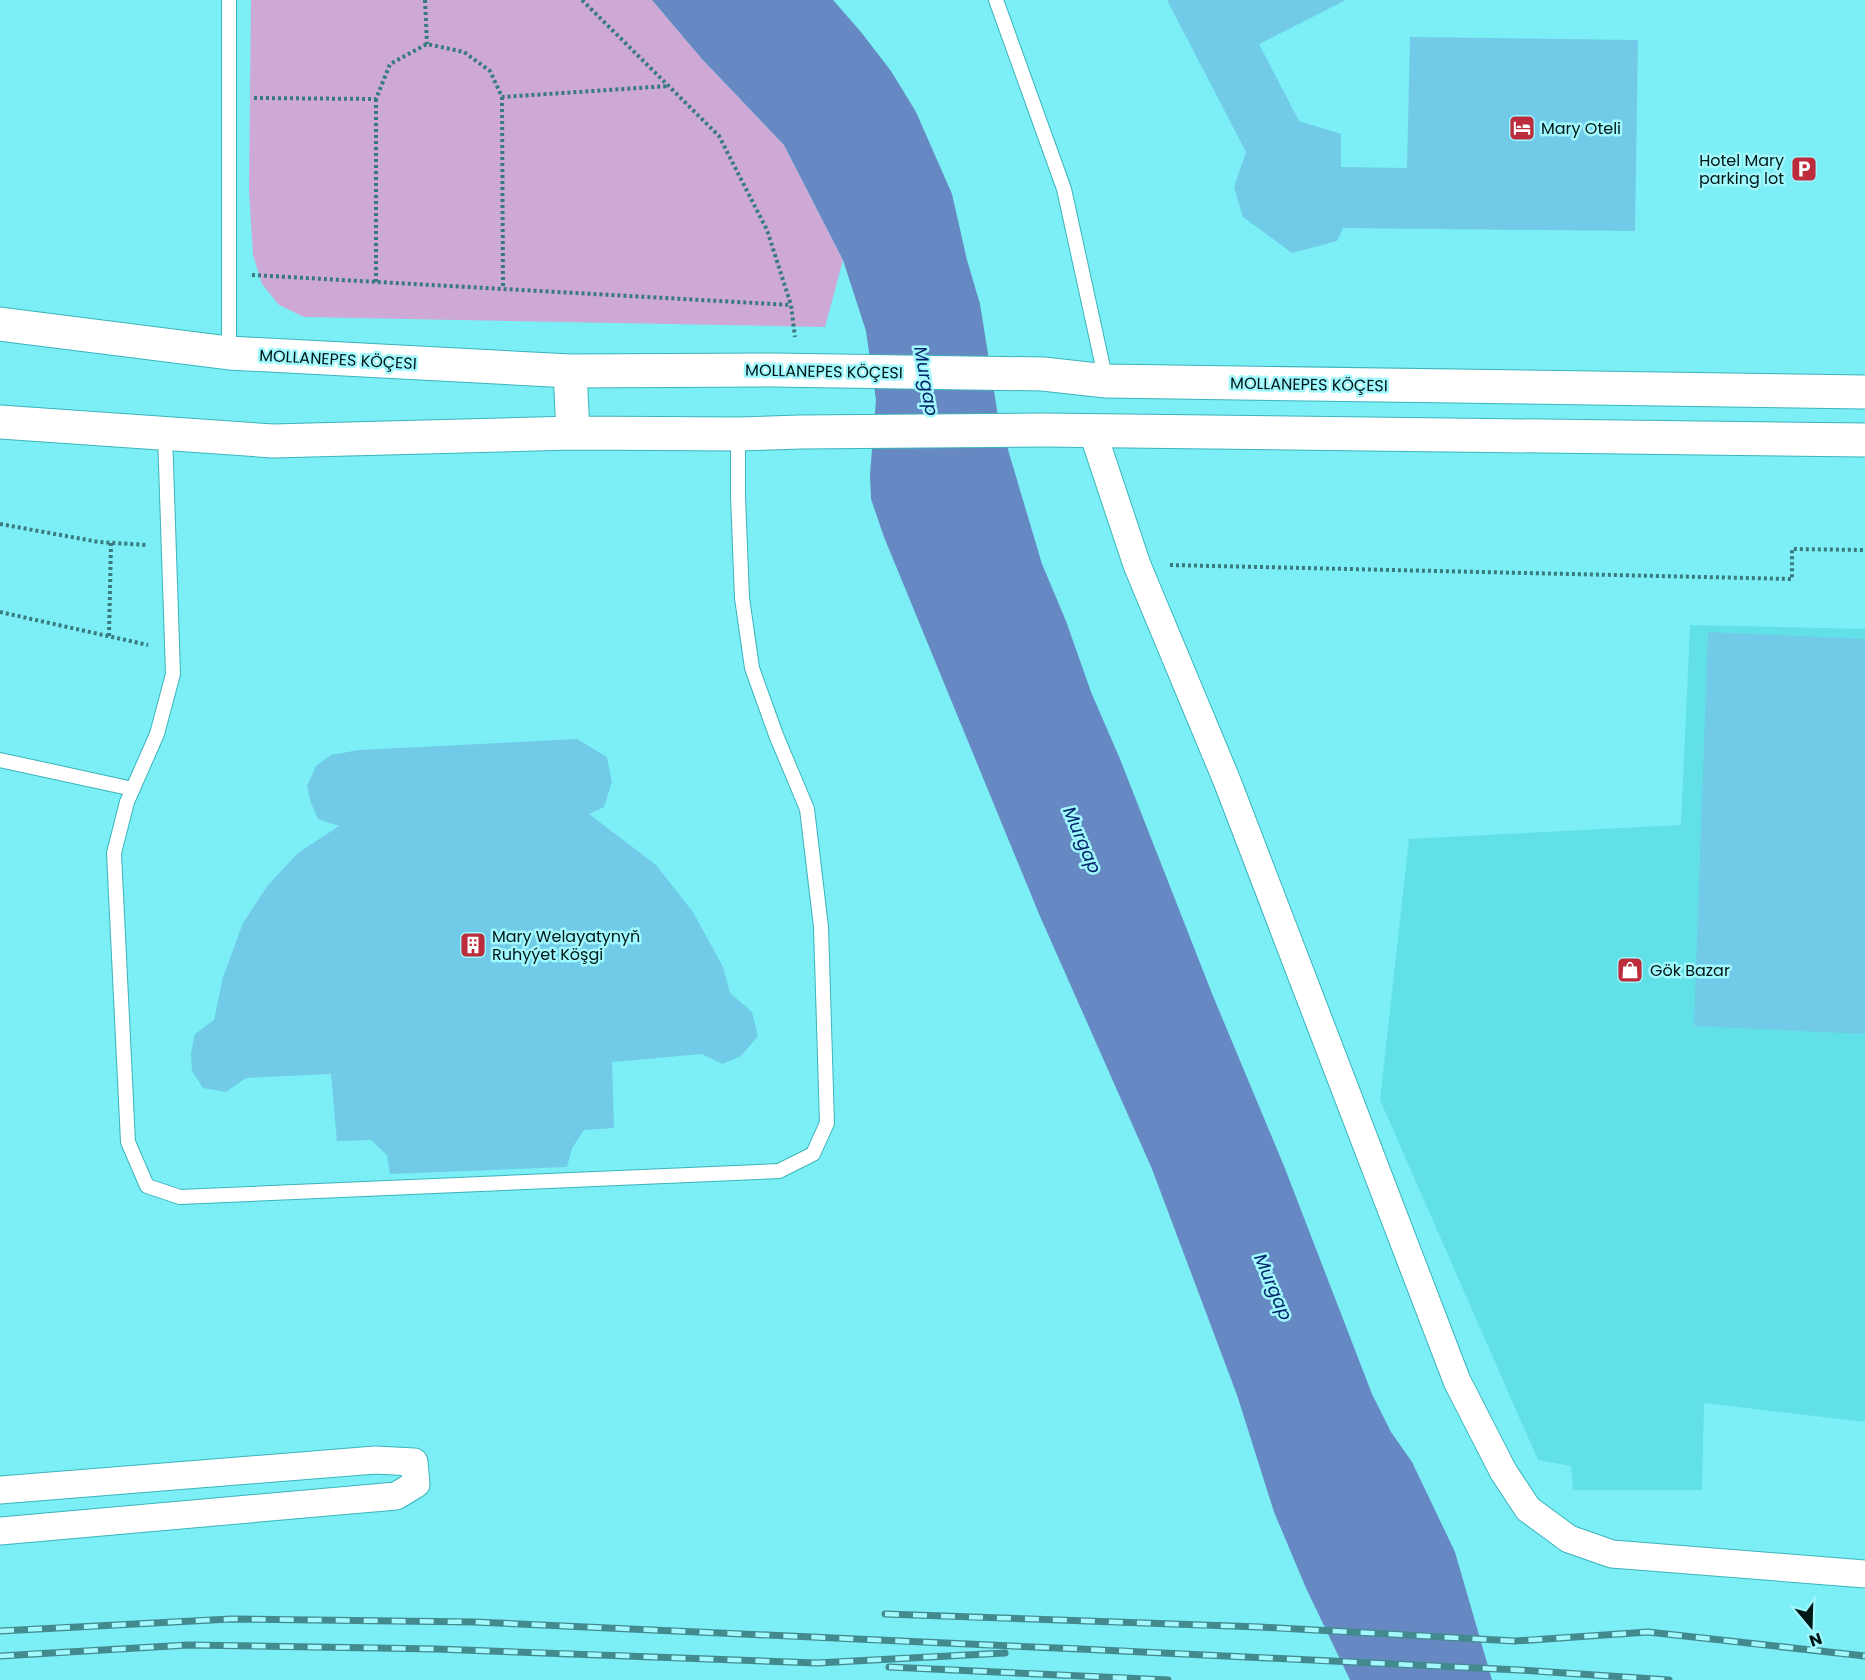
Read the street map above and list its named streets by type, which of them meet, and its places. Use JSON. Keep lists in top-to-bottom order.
{
  "streets": {
    "street": ["MOLLANEPES KÖÇESI"]
  },
  "water": ["Murgap"],
  "places": {
    "hotel": ["Mary Oteli"],
    "parking": ["Hotel Mary parking lot"],
    "building": ["Mary Welayatynyň Ruhyýet Köşgi"],
    "shop": ["Gök Bazar"]
  },
  "north": "bottom"
}
